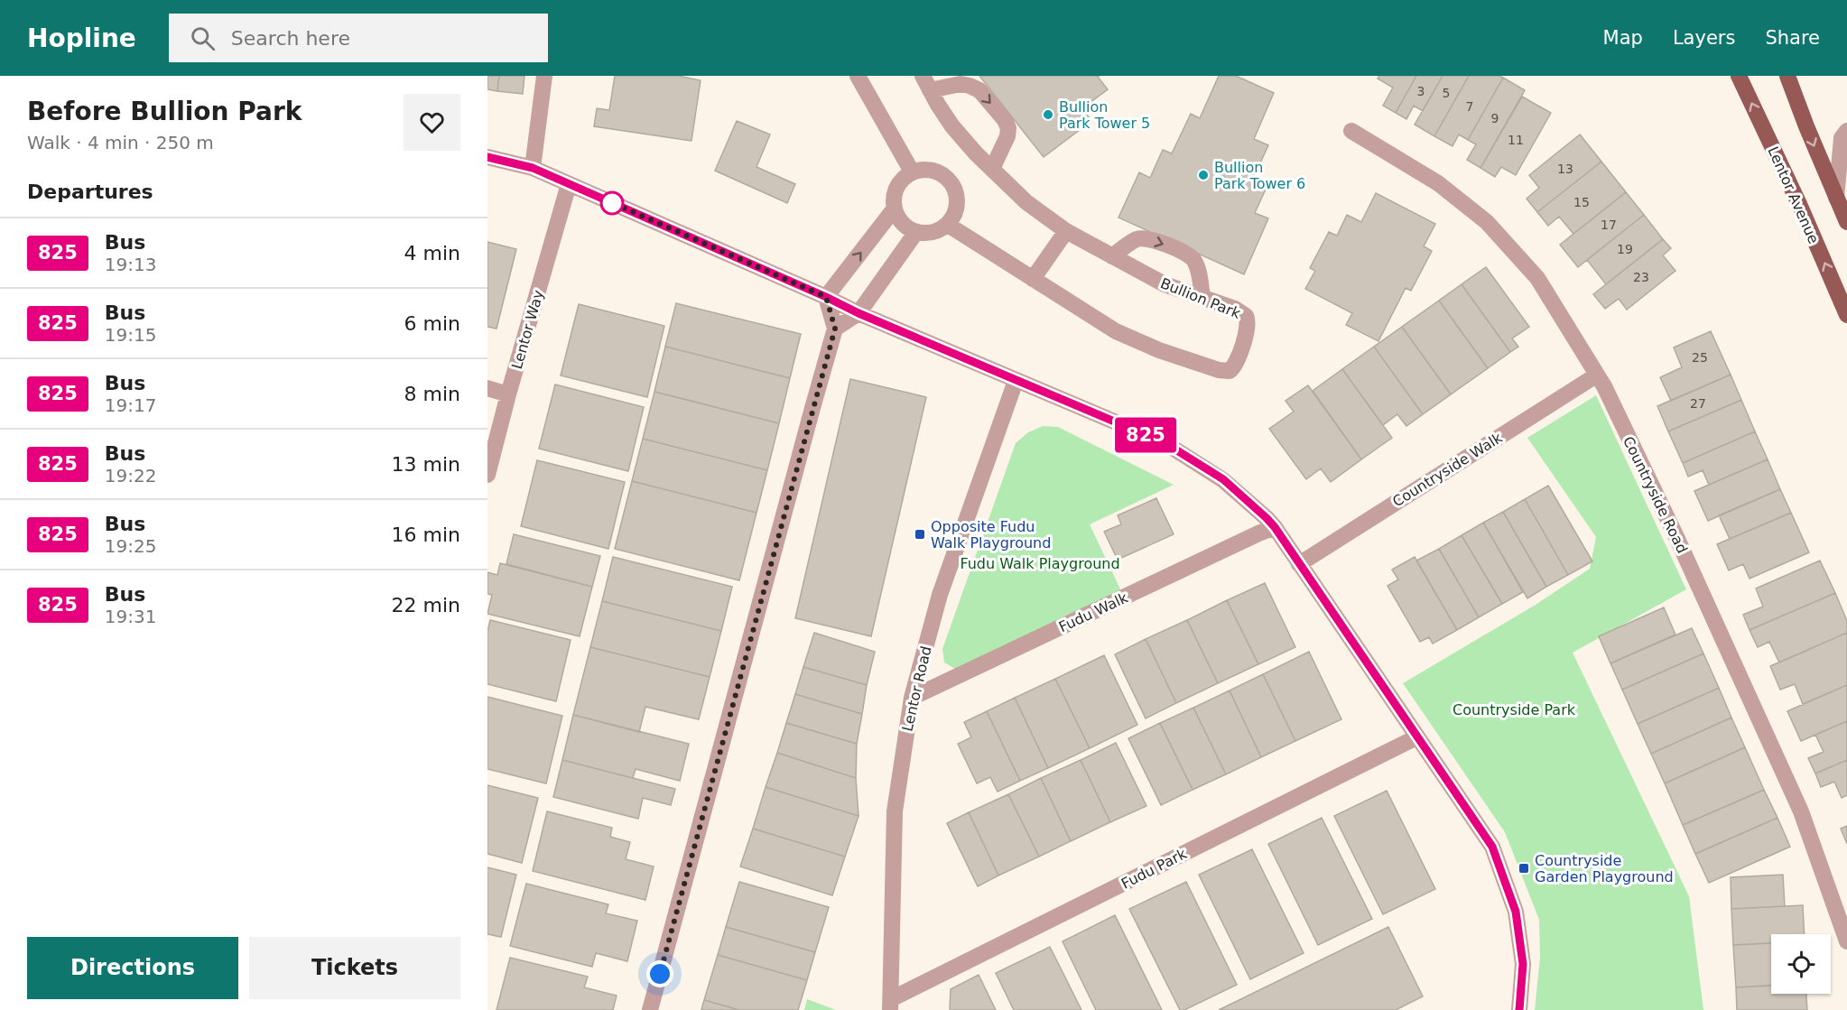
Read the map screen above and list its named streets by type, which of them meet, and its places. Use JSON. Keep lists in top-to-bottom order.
{
  "streets": {
    "main road": ["Lentor Avenue"],
    "street": [
      "Bullion Park",
      "Lentor Way",
      "Countryside Walk",
      "Countryside Road",
      "Fudu Walk",
      "Lentor Road",
      "Fudu Park"
    ]
  },
  "crossings": [
    ["Countryside Walk", "Countryside Road"],
    ["Fudu Walk", "Lentor Road"],
    ["Lentor Road", "Fudu Park"]
  ],
  "parks": ["Fudu Walk Playground", "Countryside Park"],
  "places": {
    "other": ["Bullion Park Tower 5", "Bullion Park Tower 6"],
    "transit": ["Opposite Fudu Walk Playground", "Countryside Garden Playground"]
  },
  "lines": ["bus line 825"],
  "house_numbers": [
    "3",
    "5",
    "7",
    "9",
    "11",
    "13",
    "15",
    "17",
    "19",
    "23",
    "25",
    "27"
  ],
  "page": {
    "header": "Hopline",
    "search": "Search here",
    "nav": ["Map", "Layers", "Share"],
    "heading": [
      ["Before Bullion Park", "Walk · 4 min · 250 m"],
      "Departures"
    ],
    "on_map": "825",
    "list": [
      {
        "mark": "825",
        "name": "Bus",
        "note": "19:13",
        "value": "4 min"
      },
      {
        "mark": "825",
        "name": "Bus",
        "note": "19:15",
        "value": "6 min"
      },
      {
        "mark": "825",
        "name": "Bus",
        "note": "19:17",
        "value": "8 min"
      },
      {
        "mark": "825",
        "name": "Bus",
        "note": "19:22",
        "value": "13 min"
      },
      {
        "mark": "825",
        "name": "Bus",
        "note": "19:25",
        "value": "16 min"
      },
      {
        "mark": "825",
        "name": "Bus",
        "note": "19:31",
        "value": "22 min"
      }
    ],
    "buttons": ["Directions", "Tickets"]
  }
}
